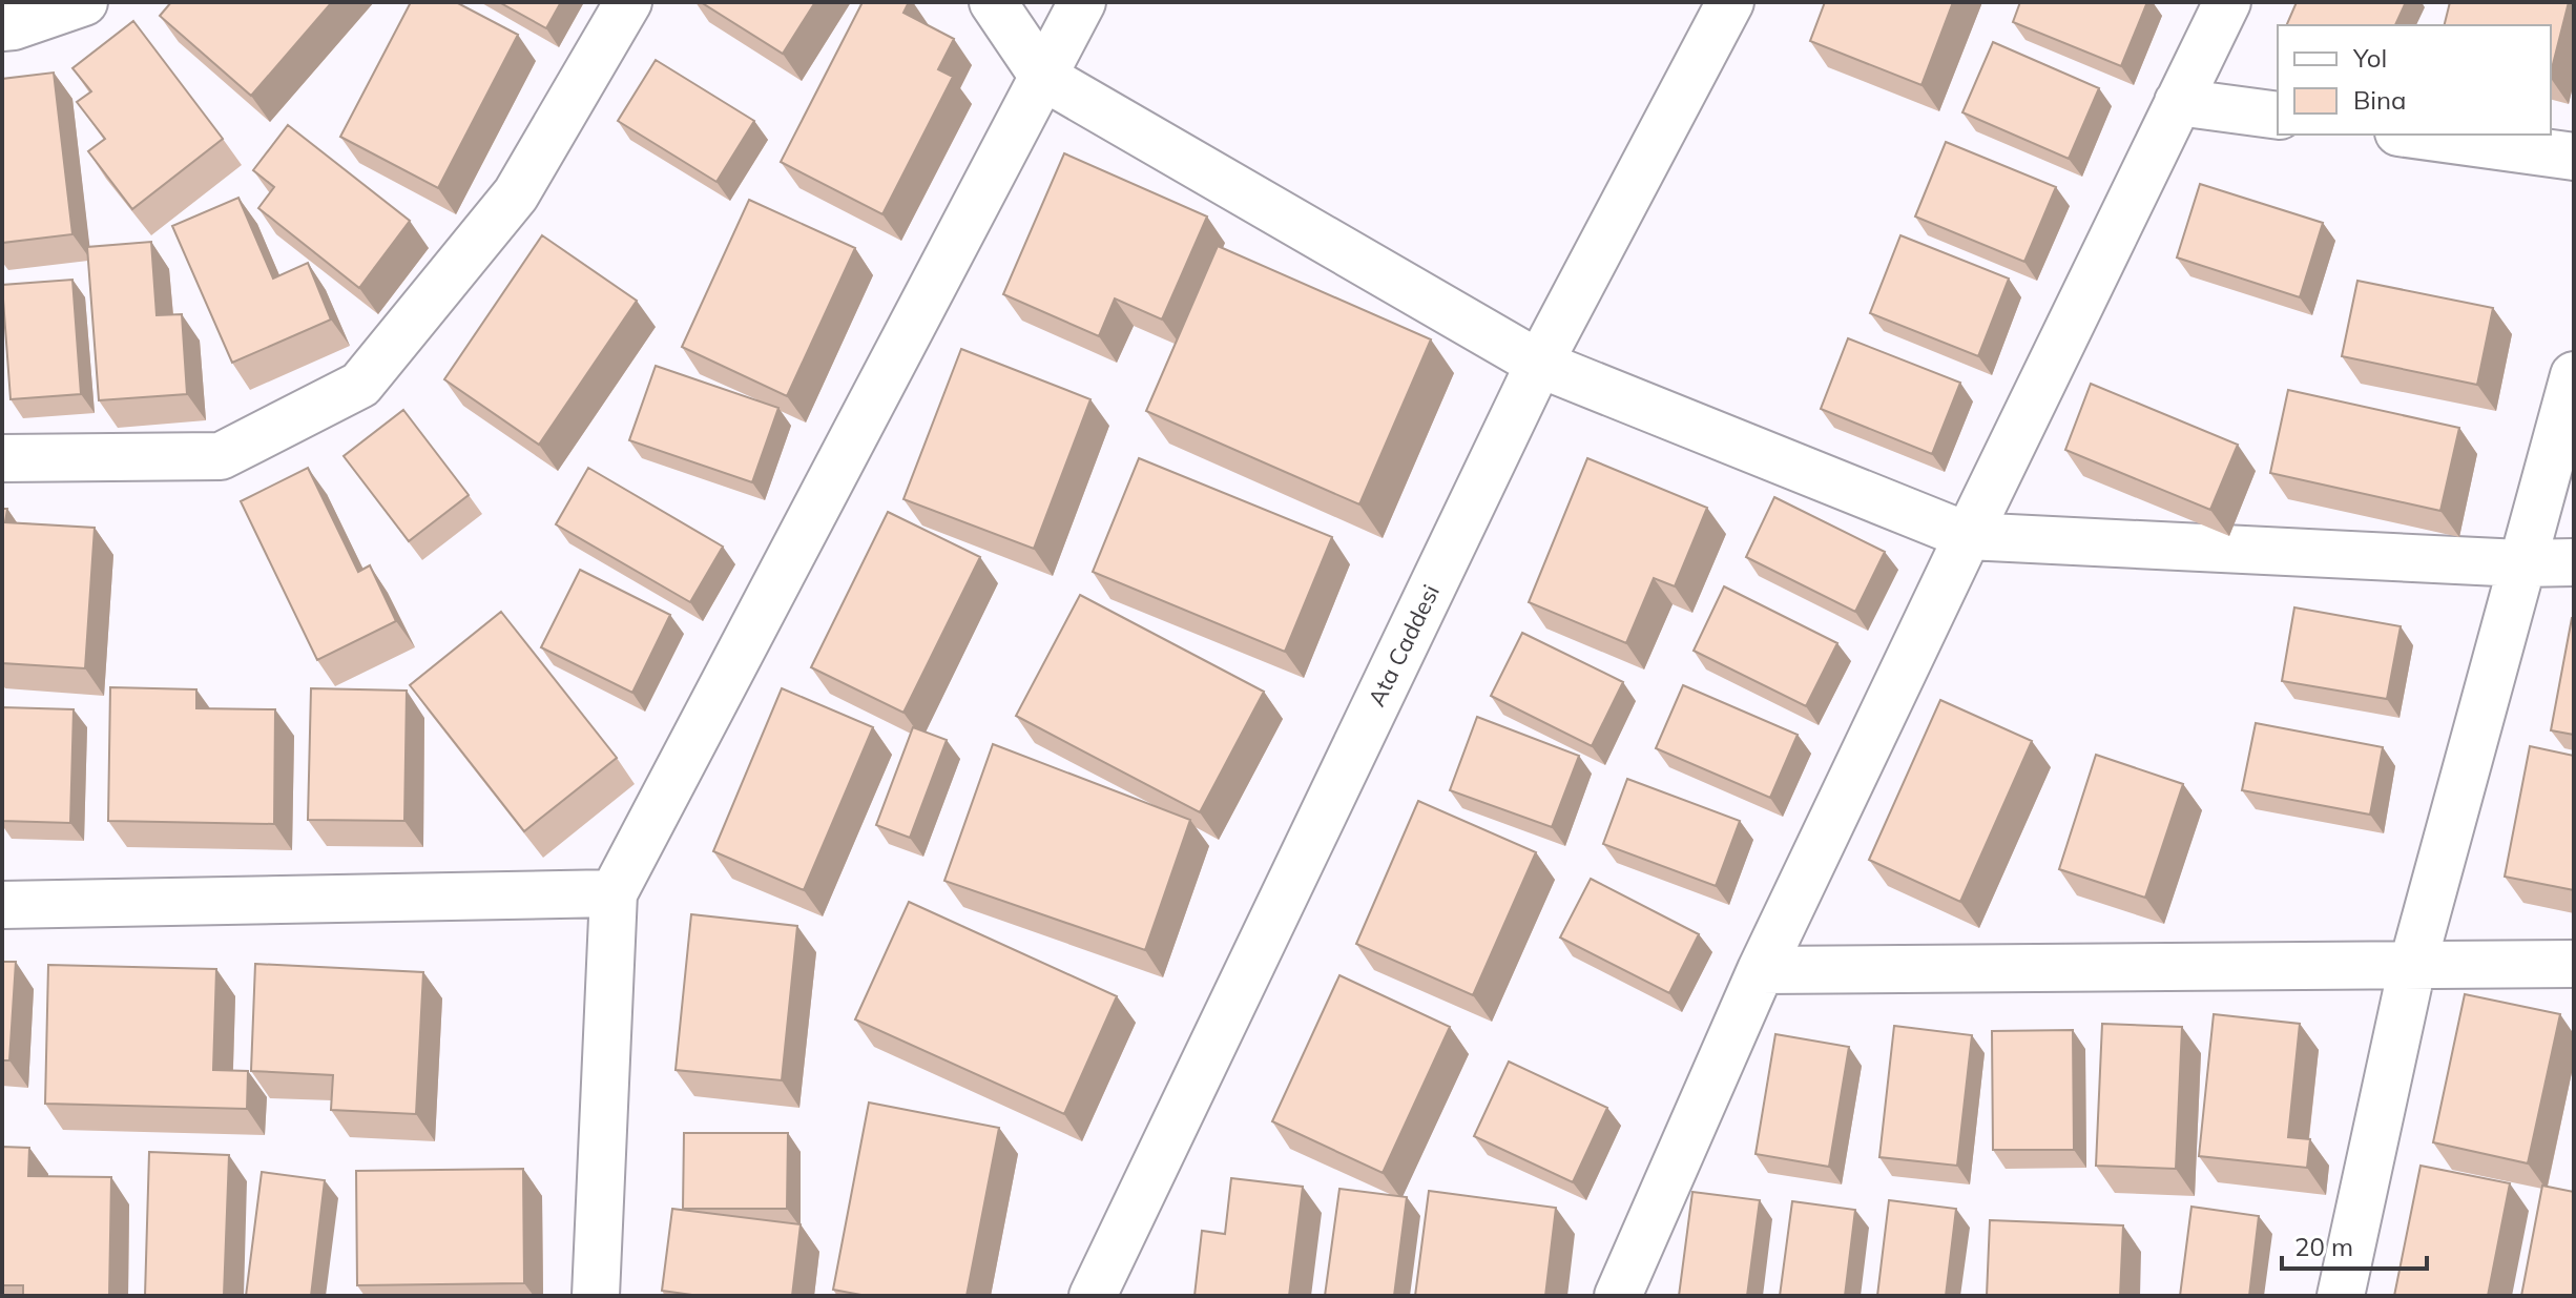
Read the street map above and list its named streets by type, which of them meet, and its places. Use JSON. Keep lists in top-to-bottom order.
{
  "streets": {
    "street": ["Ata Caddesi"]
  },
  "legend": ["Yol", "Bina"],
  "scale_bar": "20 m"
}
